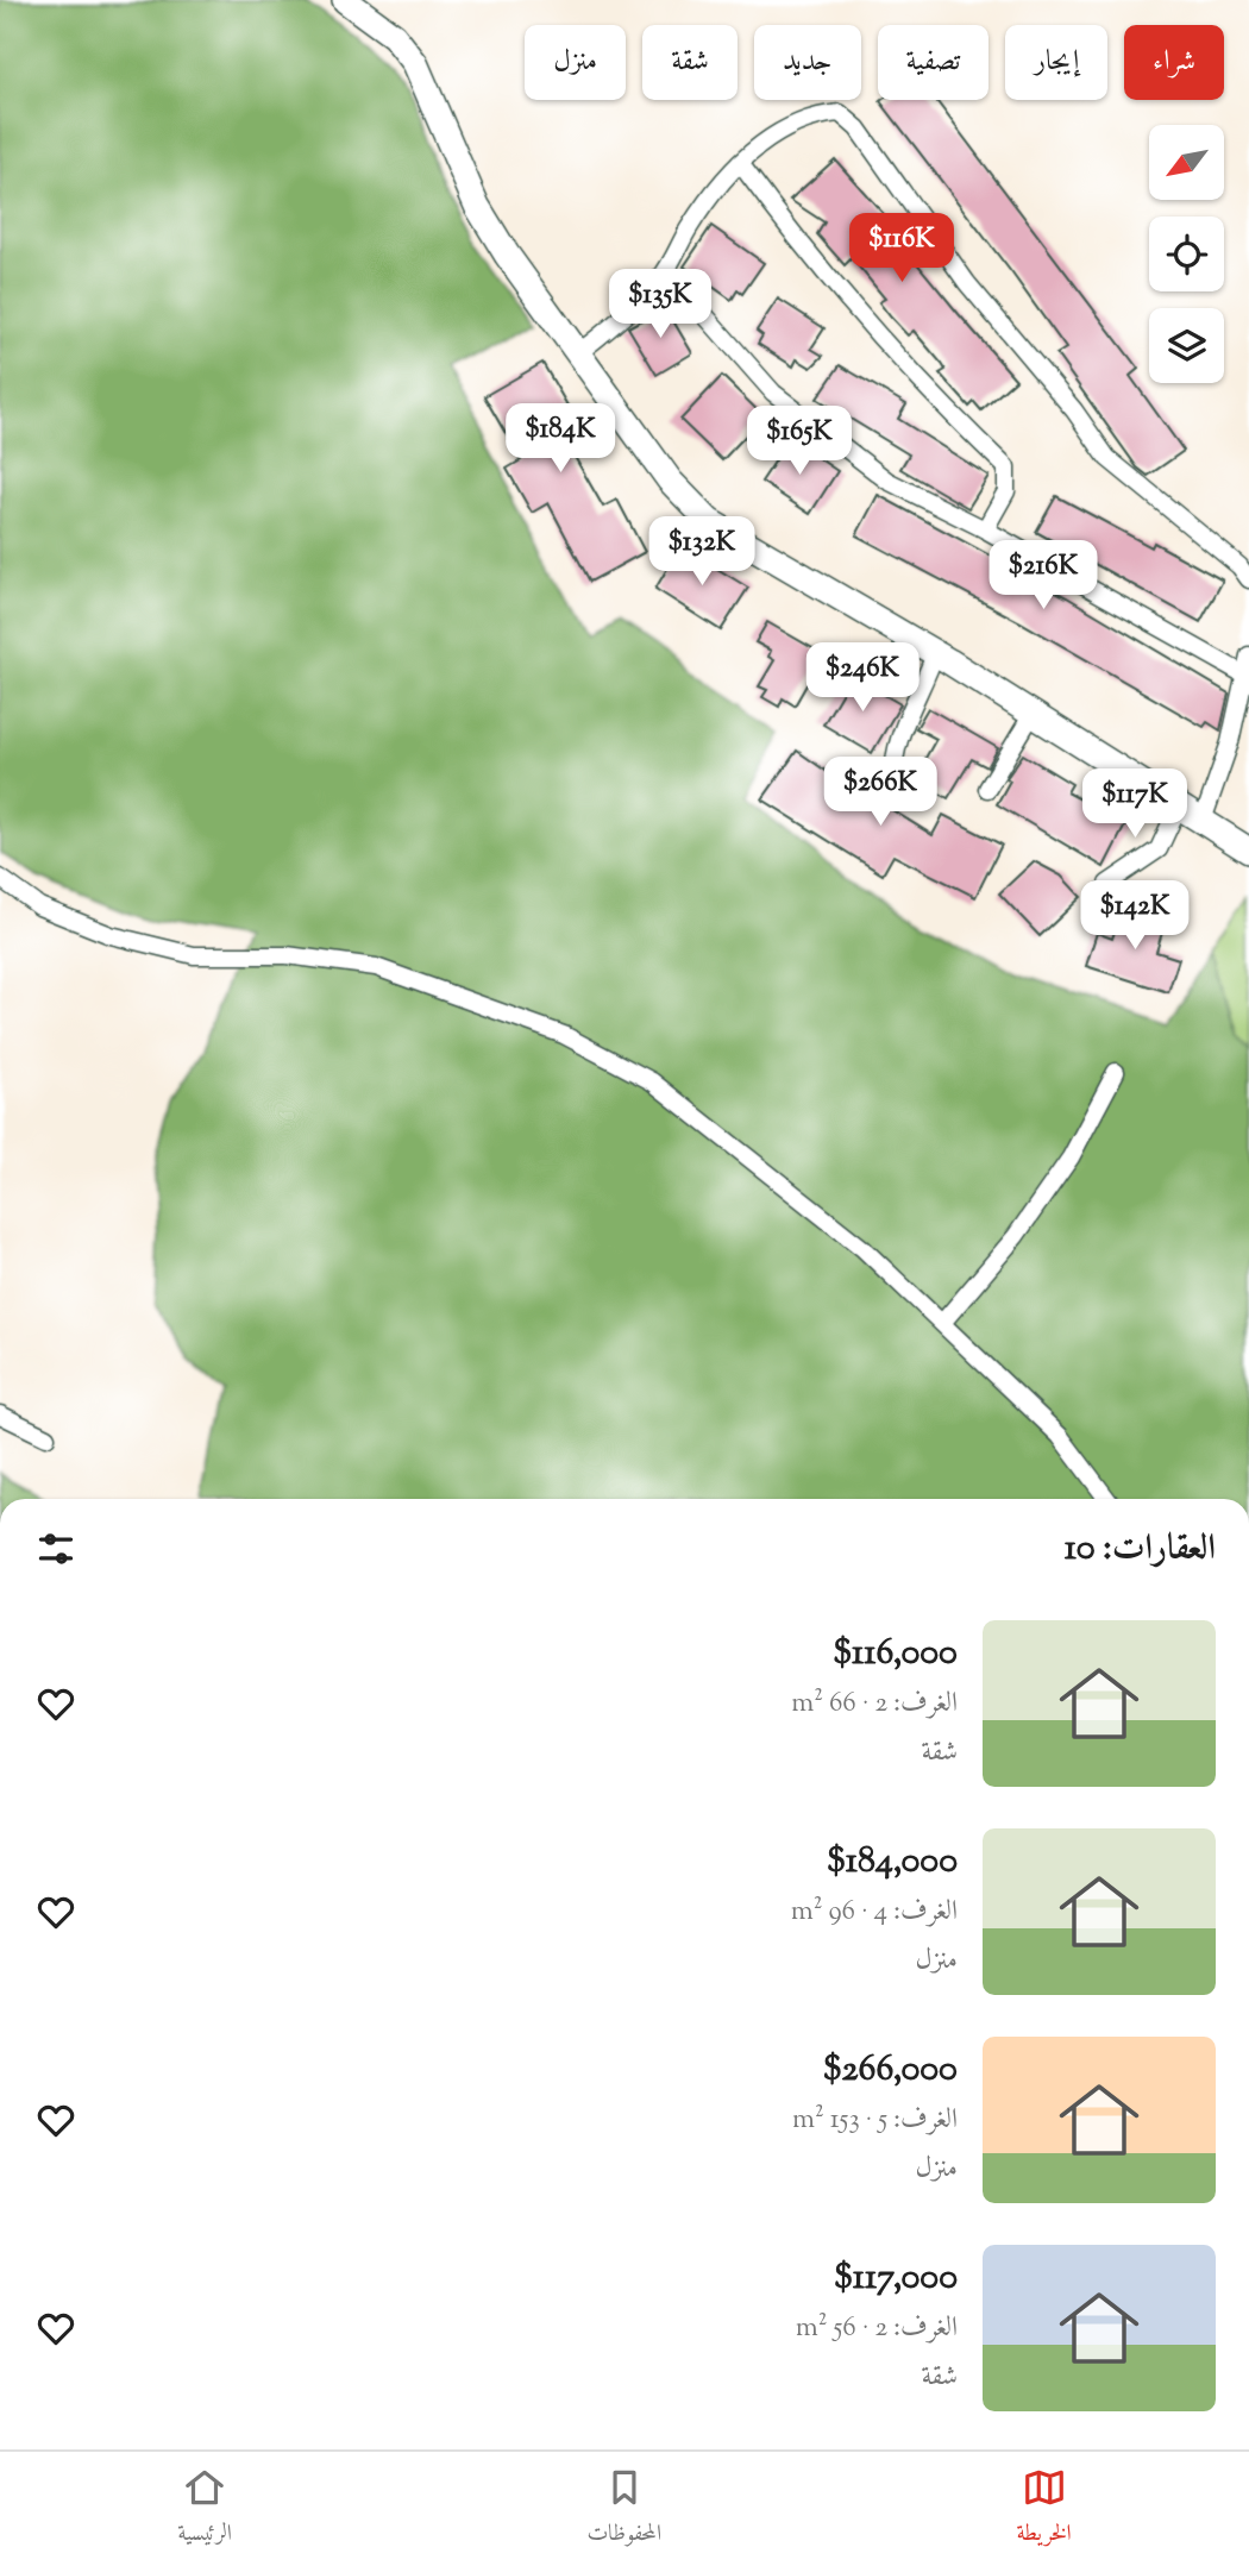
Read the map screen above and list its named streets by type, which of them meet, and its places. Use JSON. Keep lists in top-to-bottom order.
{
  "north": "bottom left",
  "page": {
    "chip": [
      "شراء",
      "إيجار",
      "تصفية",
      "جديد",
      "شقة",
      "منزل"
    ],
    "price": [
      "$116K",
      "$135K",
      "$184K",
      "$165K",
      "$132K",
      "$216K",
      "$246K",
      "$266K",
      "$117K",
      "$142K"
    ],
    "heading": "العقارات: 10",
    "list": [
      {
        "name": "$116,000",
        "note": "الغرف: 2 · 66 m² · شقة"
      },
      {
        "name": "$184,000",
        "note": "الغرف: 4 · 96 m² · منزل"
      },
      {
        "name": "$266,000",
        "note": "الغرف: 5 · 153 m² · منزل"
      },
      {
        "name": "$117,000",
        "note": "الغرف: 2 · 56 m² · شقة"
      }
    ],
    "tabs": ["الخريطة", "المحفوظات", "الرئيسية"]
  }
}
